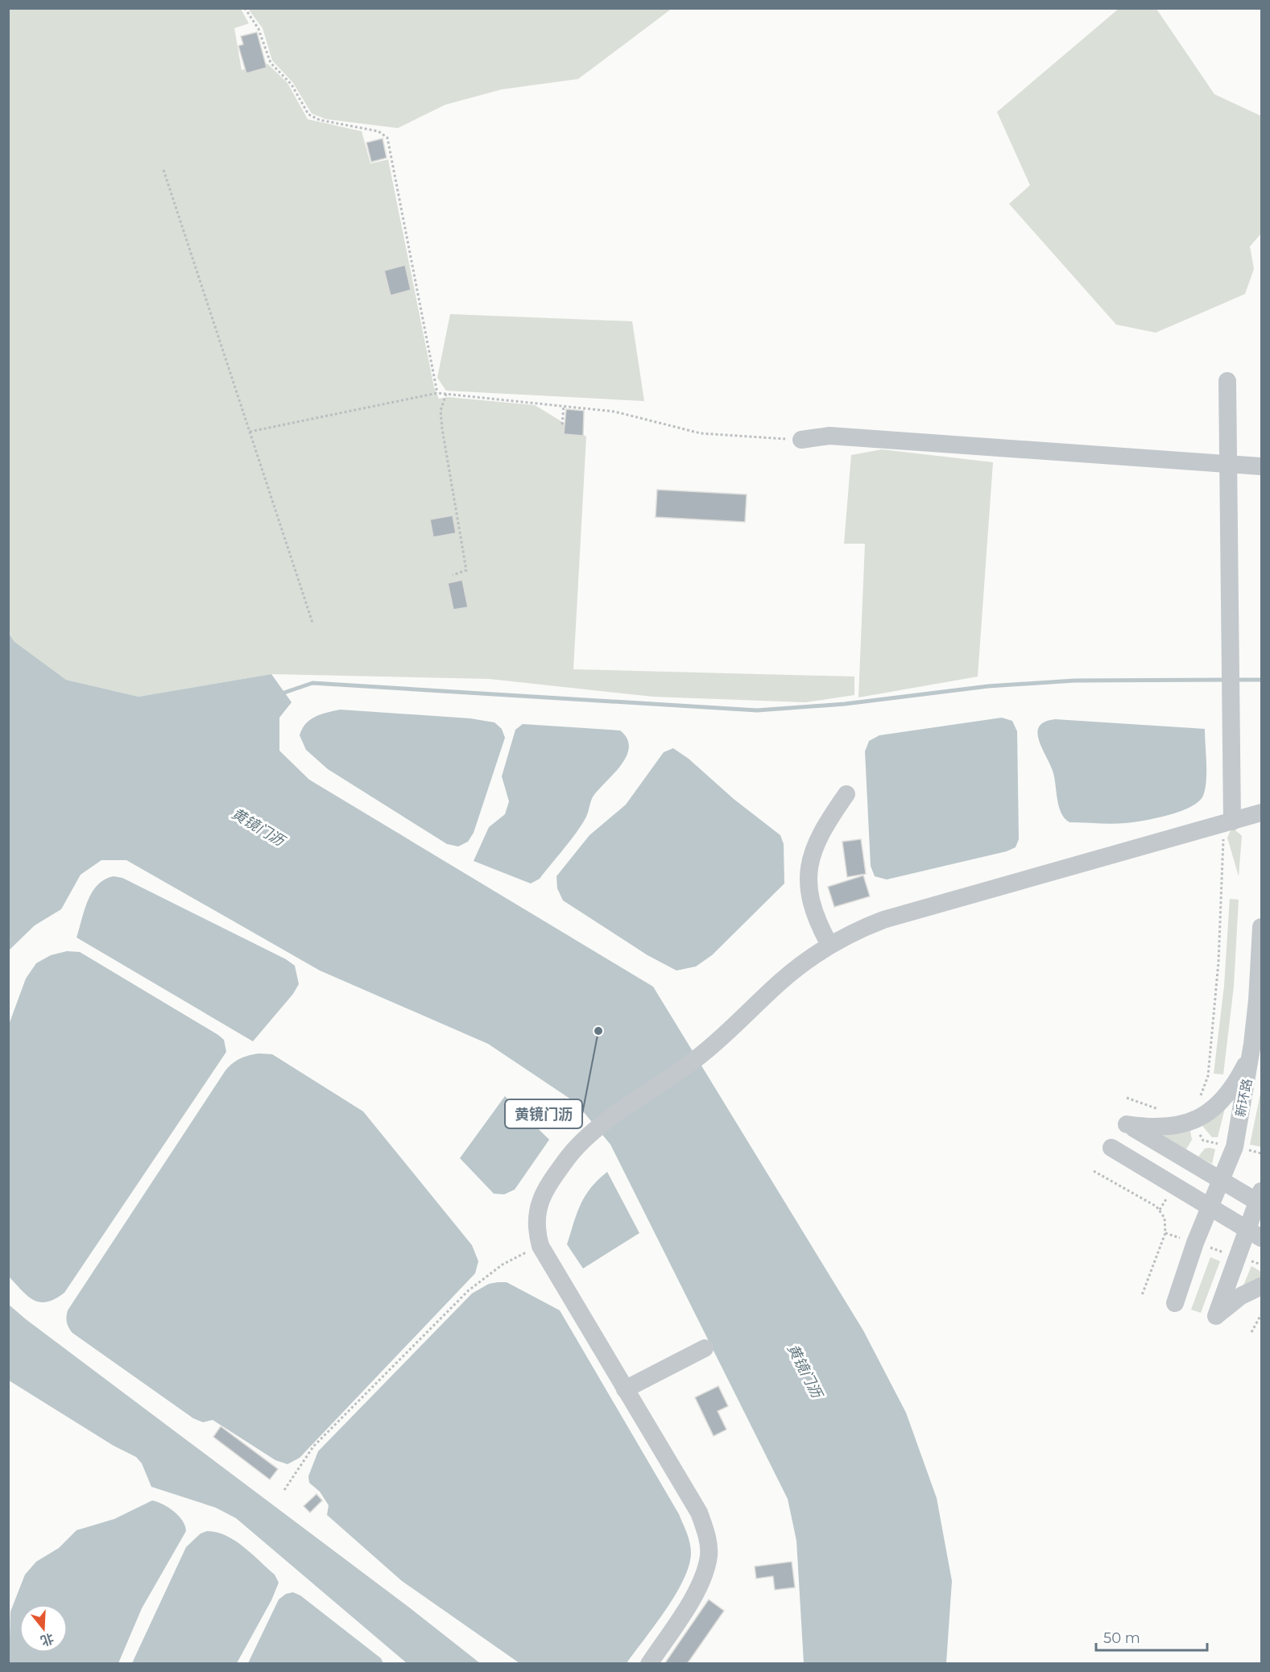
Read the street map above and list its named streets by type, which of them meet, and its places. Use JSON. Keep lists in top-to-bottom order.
{
  "streets": {
    "street": ["新环路"]
  },
  "water": ["黄镜门沥"],
  "places": ["黄镜门沥"],
  "scale_bar": "50 m",
  "north": "bottom"
}
